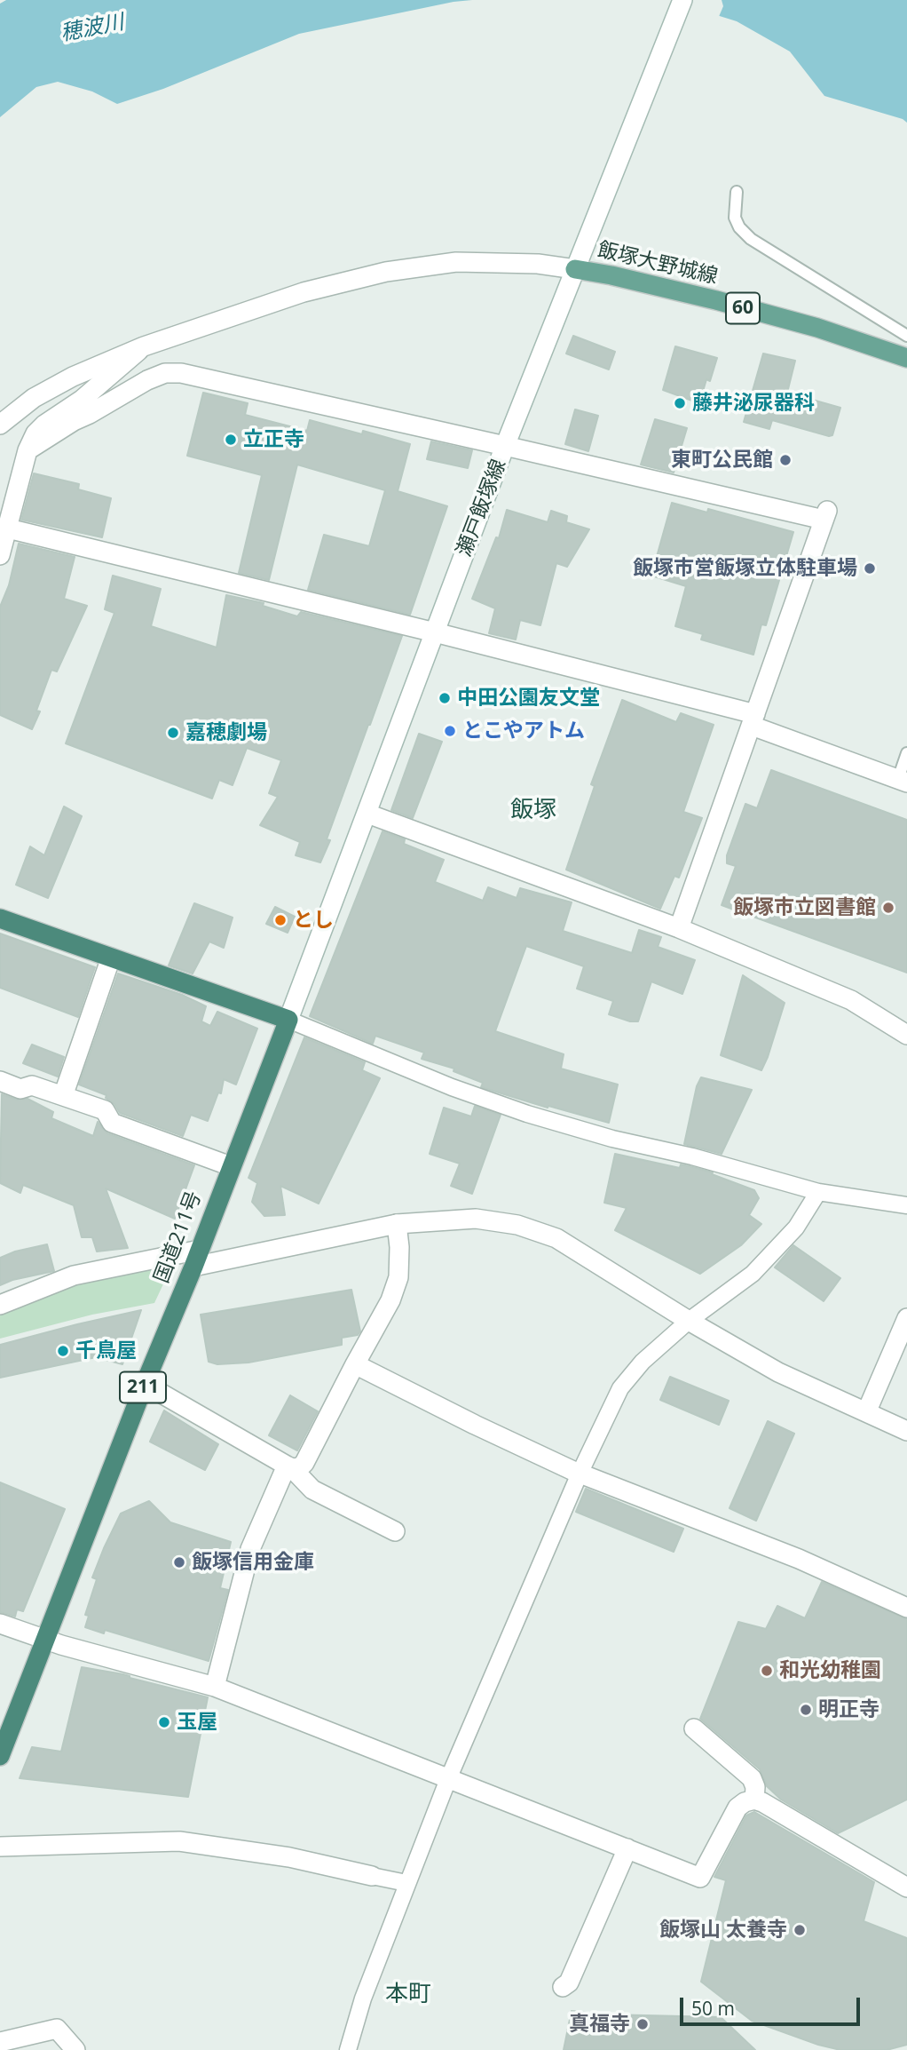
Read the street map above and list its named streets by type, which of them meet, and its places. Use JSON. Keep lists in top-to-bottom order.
{
  "streets": {
    "highway": ["国道211号", "211"],
    "main road": ["飯塚大野城線", "60"],
    "street": ["瀬戸飯塚線"]
  },
  "crossings": [
    ["飯塚大野城線", "瀬戸飯塚線"],
    ["瀬戸飯塚線", "国道211号"]
  ],
  "districts": ["飯塚", "本町"],
  "water": ["穂波川"],
  "places": [
    "藤井泌尿器科",
    "立正寺",
    "東町公民館",
    "飯塚市営飯塚立体駐車場",
    "中田公園友文堂",
    "とこやアトム",
    "嘉穂劇場",
    "飯塚市立図書館",
    "とし",
    "千鳥屋",
    "飯塚信用金庫",
    "和光幼稚園",
    "明正寺",
    "玉屋",
    "飯塚山 太養寺",
    "真福寺"
  ],
  "scale_bar": "50 m"
}
